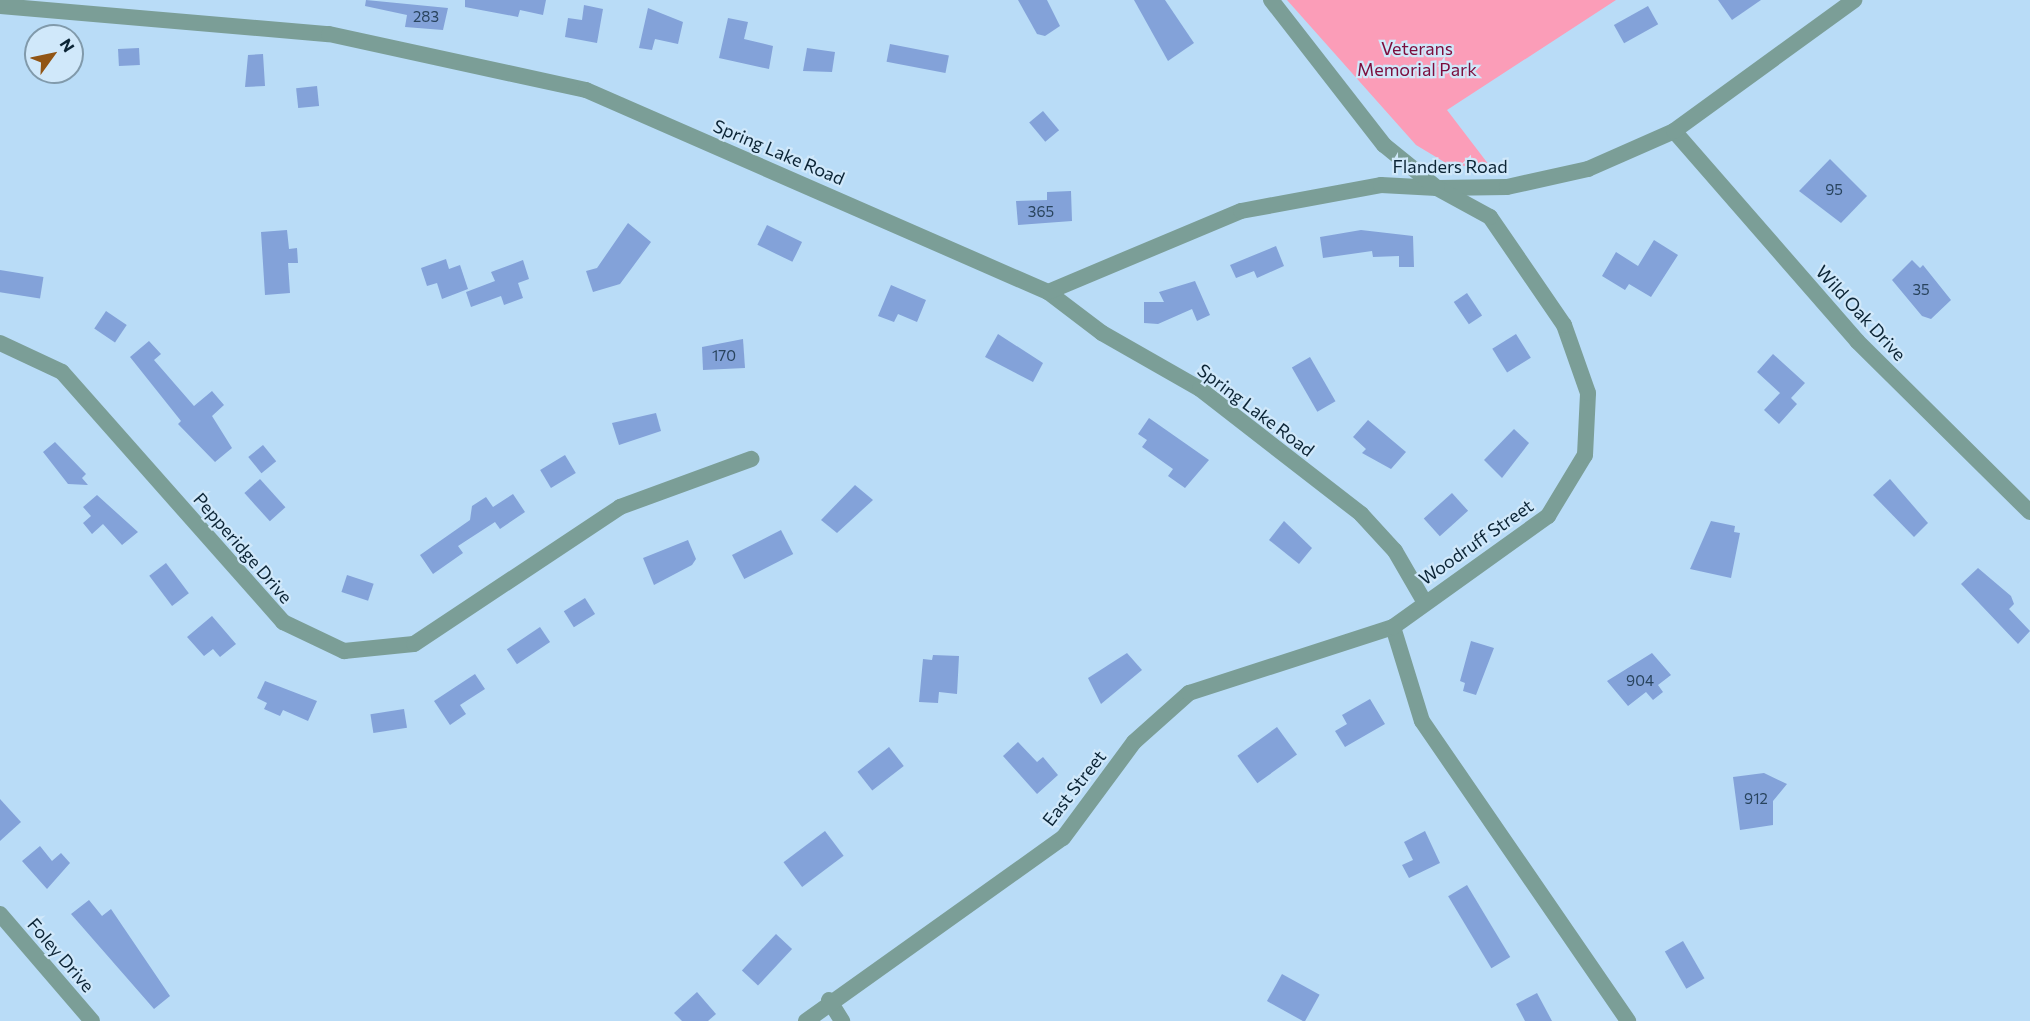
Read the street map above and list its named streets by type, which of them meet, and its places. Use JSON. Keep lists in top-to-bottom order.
{
  "streets": {
    "street": [
      "Spring Lake Road",
      "Flanders Road",
      "Wild Oak Drive",
      "Woodruff Street",
      "Pepperidge Drive",
      "East Street",
      "Foley Drive"
    ]
  },
  "crossings": [
    ["Spring Lake Road", "Flanders Road"],
    ["Spring Lake Road", "Woodruff Street"],
    ["Flanders Road", "Wild Oak Drive"],
    ["Flanders Road", "Woodruff Street"],
    ["Woodruff Street", "East Street"]
  ],
  "parks": ["Veterans Memorial Park"],
  "house_numbers": [
    "283",
    "95",
    "365",
    "35",
    "170",
    "904",
    "912"
  ],
  "north": "top right"
}
